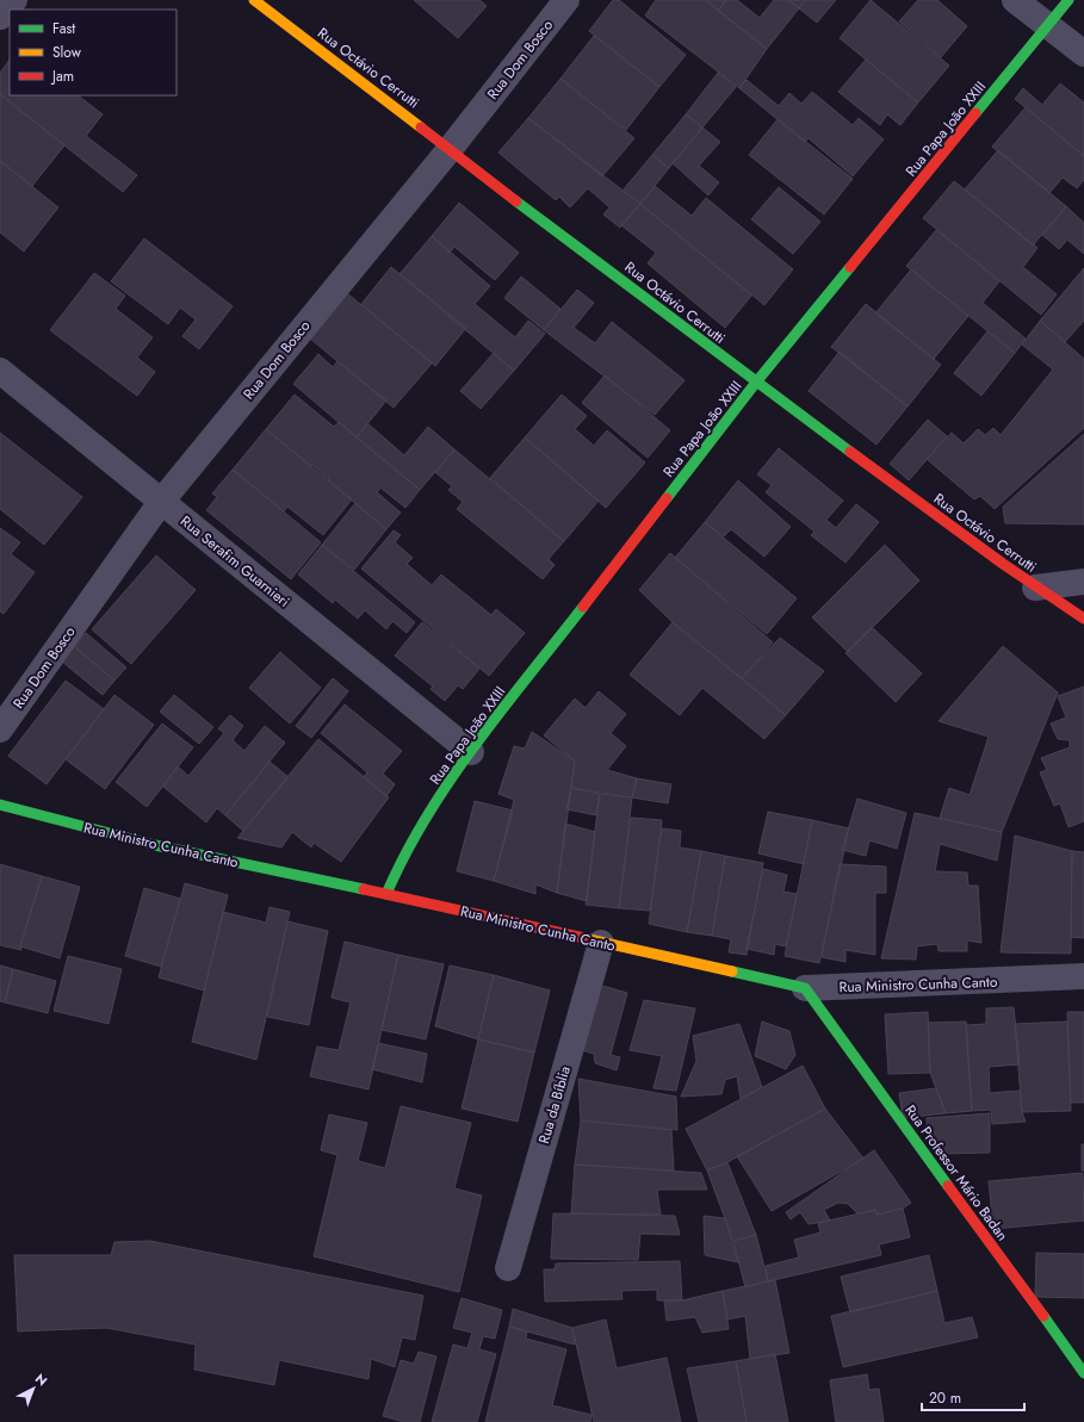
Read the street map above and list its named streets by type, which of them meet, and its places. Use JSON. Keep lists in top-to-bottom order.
{
  "streets": {
    "street": [
      "Rua Dom Bosco",
      "Rua Octávio Cerrutti",
      "Rua Papa João XXIII",
      "Rua Serafim Guarnieri",
      "Rua Ministro Cunha Canto",
      "Rua da Bíblia",
      "Rua Professor Mário Badan"
    ]
  },
  "crossings": [
    ["Rua Dom Bosco", "Rua Octávio Cerrutti"],
    ["Rua Dom Bosco", "Rua Serafim Guarnieri"],
    ["Rua Octávio Cerrutti", "Rua Papa João XXIII"],
    ["Rua Papa João XXIII", "Rua Serafim Guarnieri"],
    ["Rua Papa João XXIII", "Rua Ministro Cunha Canto"],
    ["Rua Ministro Cunha Canto", "Rua da Bíblia"],
    ["Rua Ministro Cunha Canto", "Rua Professor Mário Badan"]
  ],
  "legend": ["Fast", "Slow", "Jam"],
  "scale_bar": "20 m",
  "north": "top right"
}
